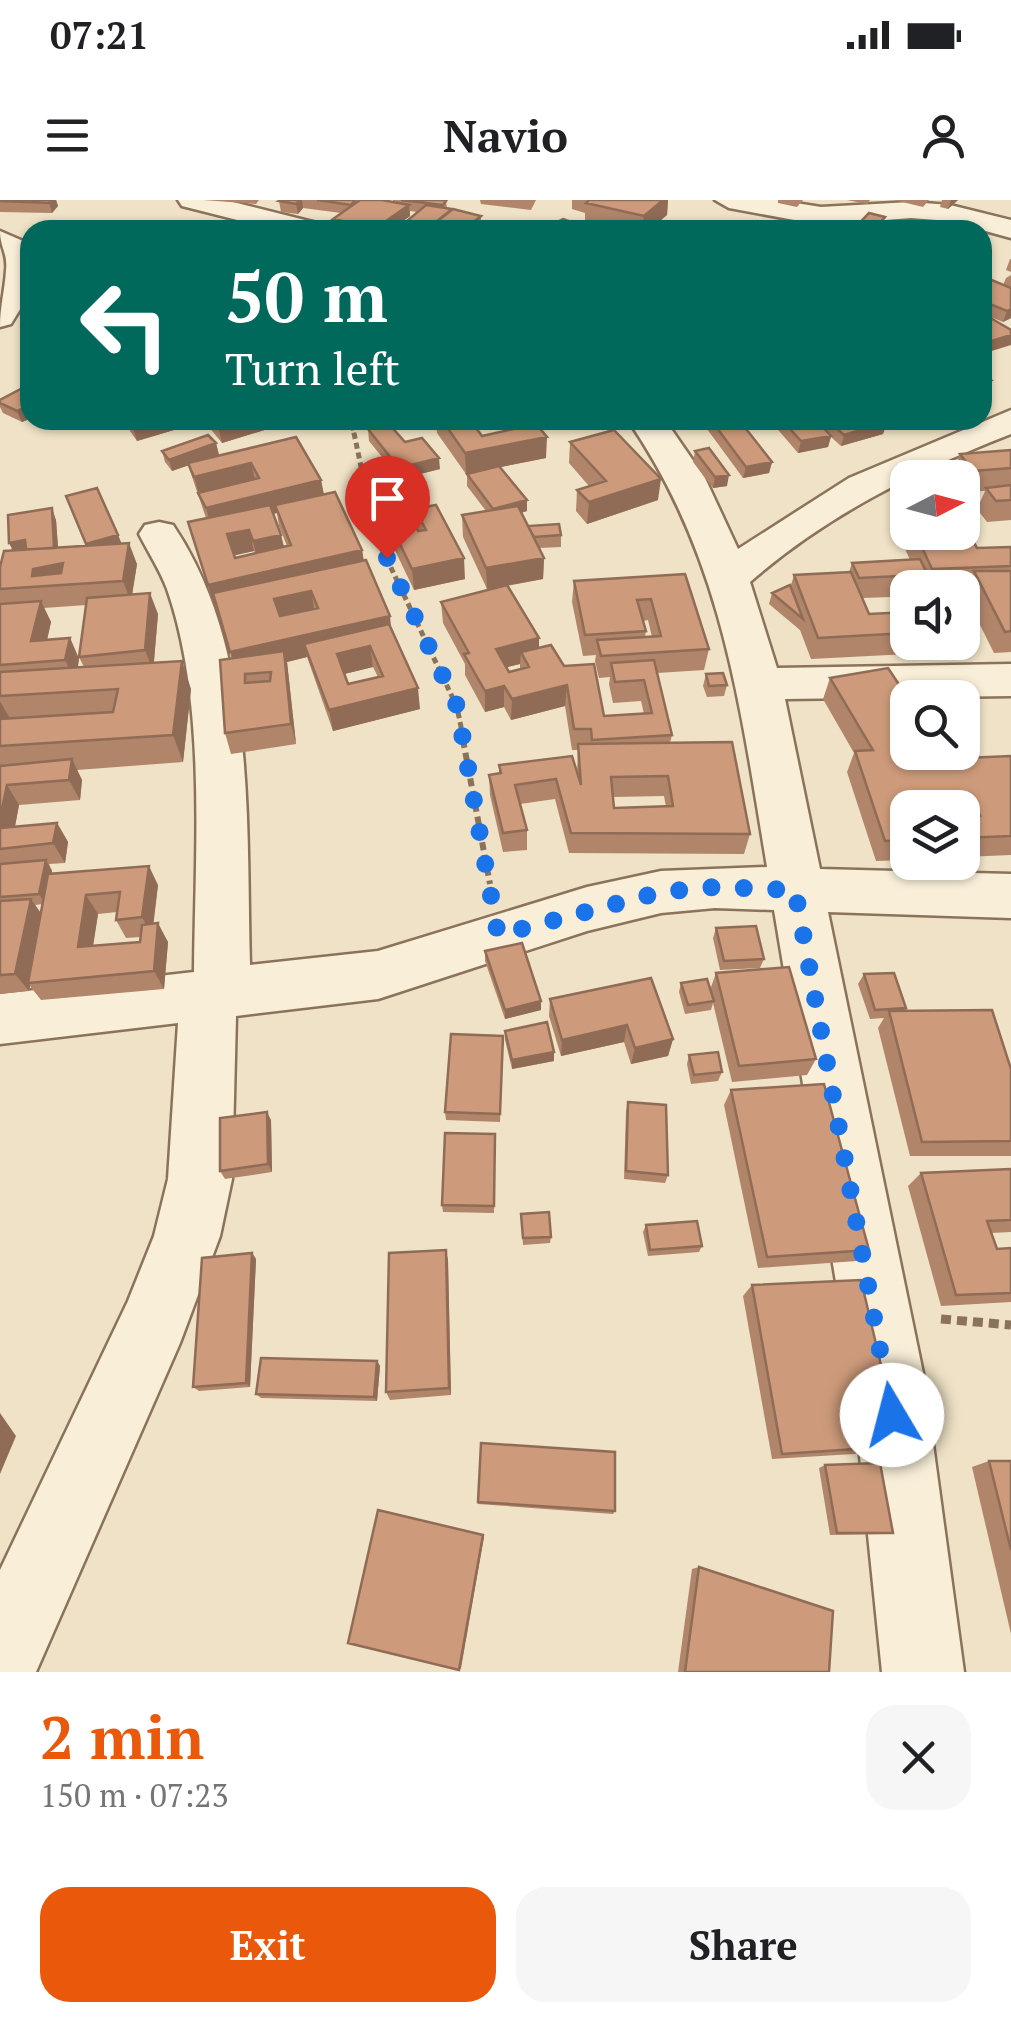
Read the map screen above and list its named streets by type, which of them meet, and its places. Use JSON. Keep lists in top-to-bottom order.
{
  "north": "right",
  "page": {
    "status": "07:21",
    "header": "Navio",
    "turn": ["50 m", "Turn left"],
    "heading": ["2 min", "150 m · 07:23"],
    "buttons": ["Exit", "Share"]
  }
}
